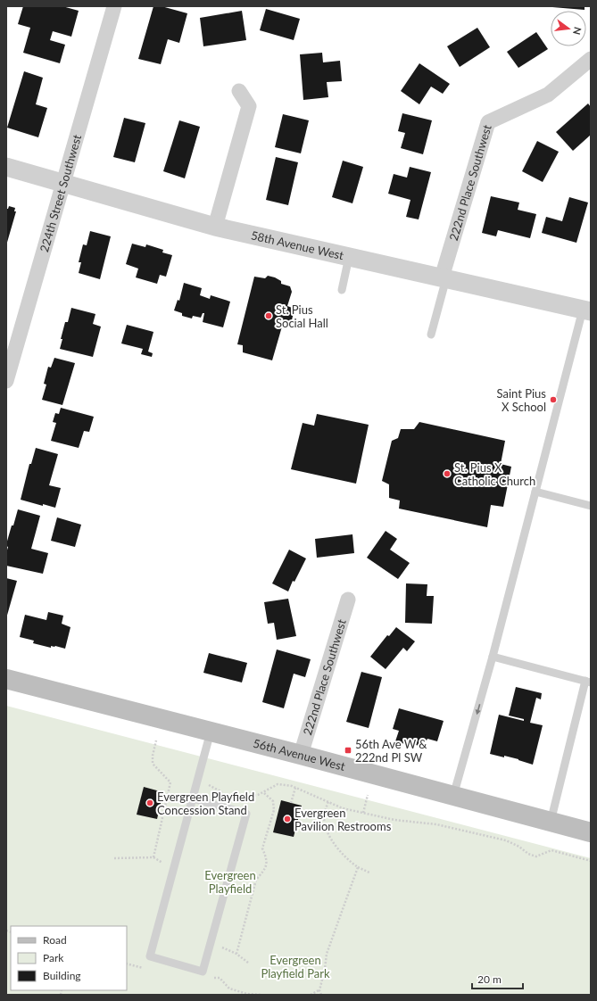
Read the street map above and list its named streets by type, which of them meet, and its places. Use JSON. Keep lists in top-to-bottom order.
{
  "streets": {
    "main road": ["56th Avenue West"],
    "street": ["222nd Place Southwest", "224th Street Southwest", "58th Avenue West"]
  },
  "crossings": [
    ["222nd Place Southwest", "58th Avenue West"],
    ["222nd Place Southwest", "56th Avenue West"],
    ["224th Street Southwest", "58th Avenue West"]
  ],
  "parks": ["Evergreen Playfield", "Evergreen Playfield Park"],
  "places": {
    "other": [
      "St. Pius Social Hall",
      "Saint Pius X School",
      "St. Pius X Catholic Church",
      "Evergreen Playfield Concession Stand",
      "Evergreen Pavilion Restrooms"
    ],
    "transit": ["56th Ave W & 222nd Pl SW"]
  },
  "legend": ["Road", "Park", "Building"],
  "scale_bar": "20 m",
  "north": "right"
}
